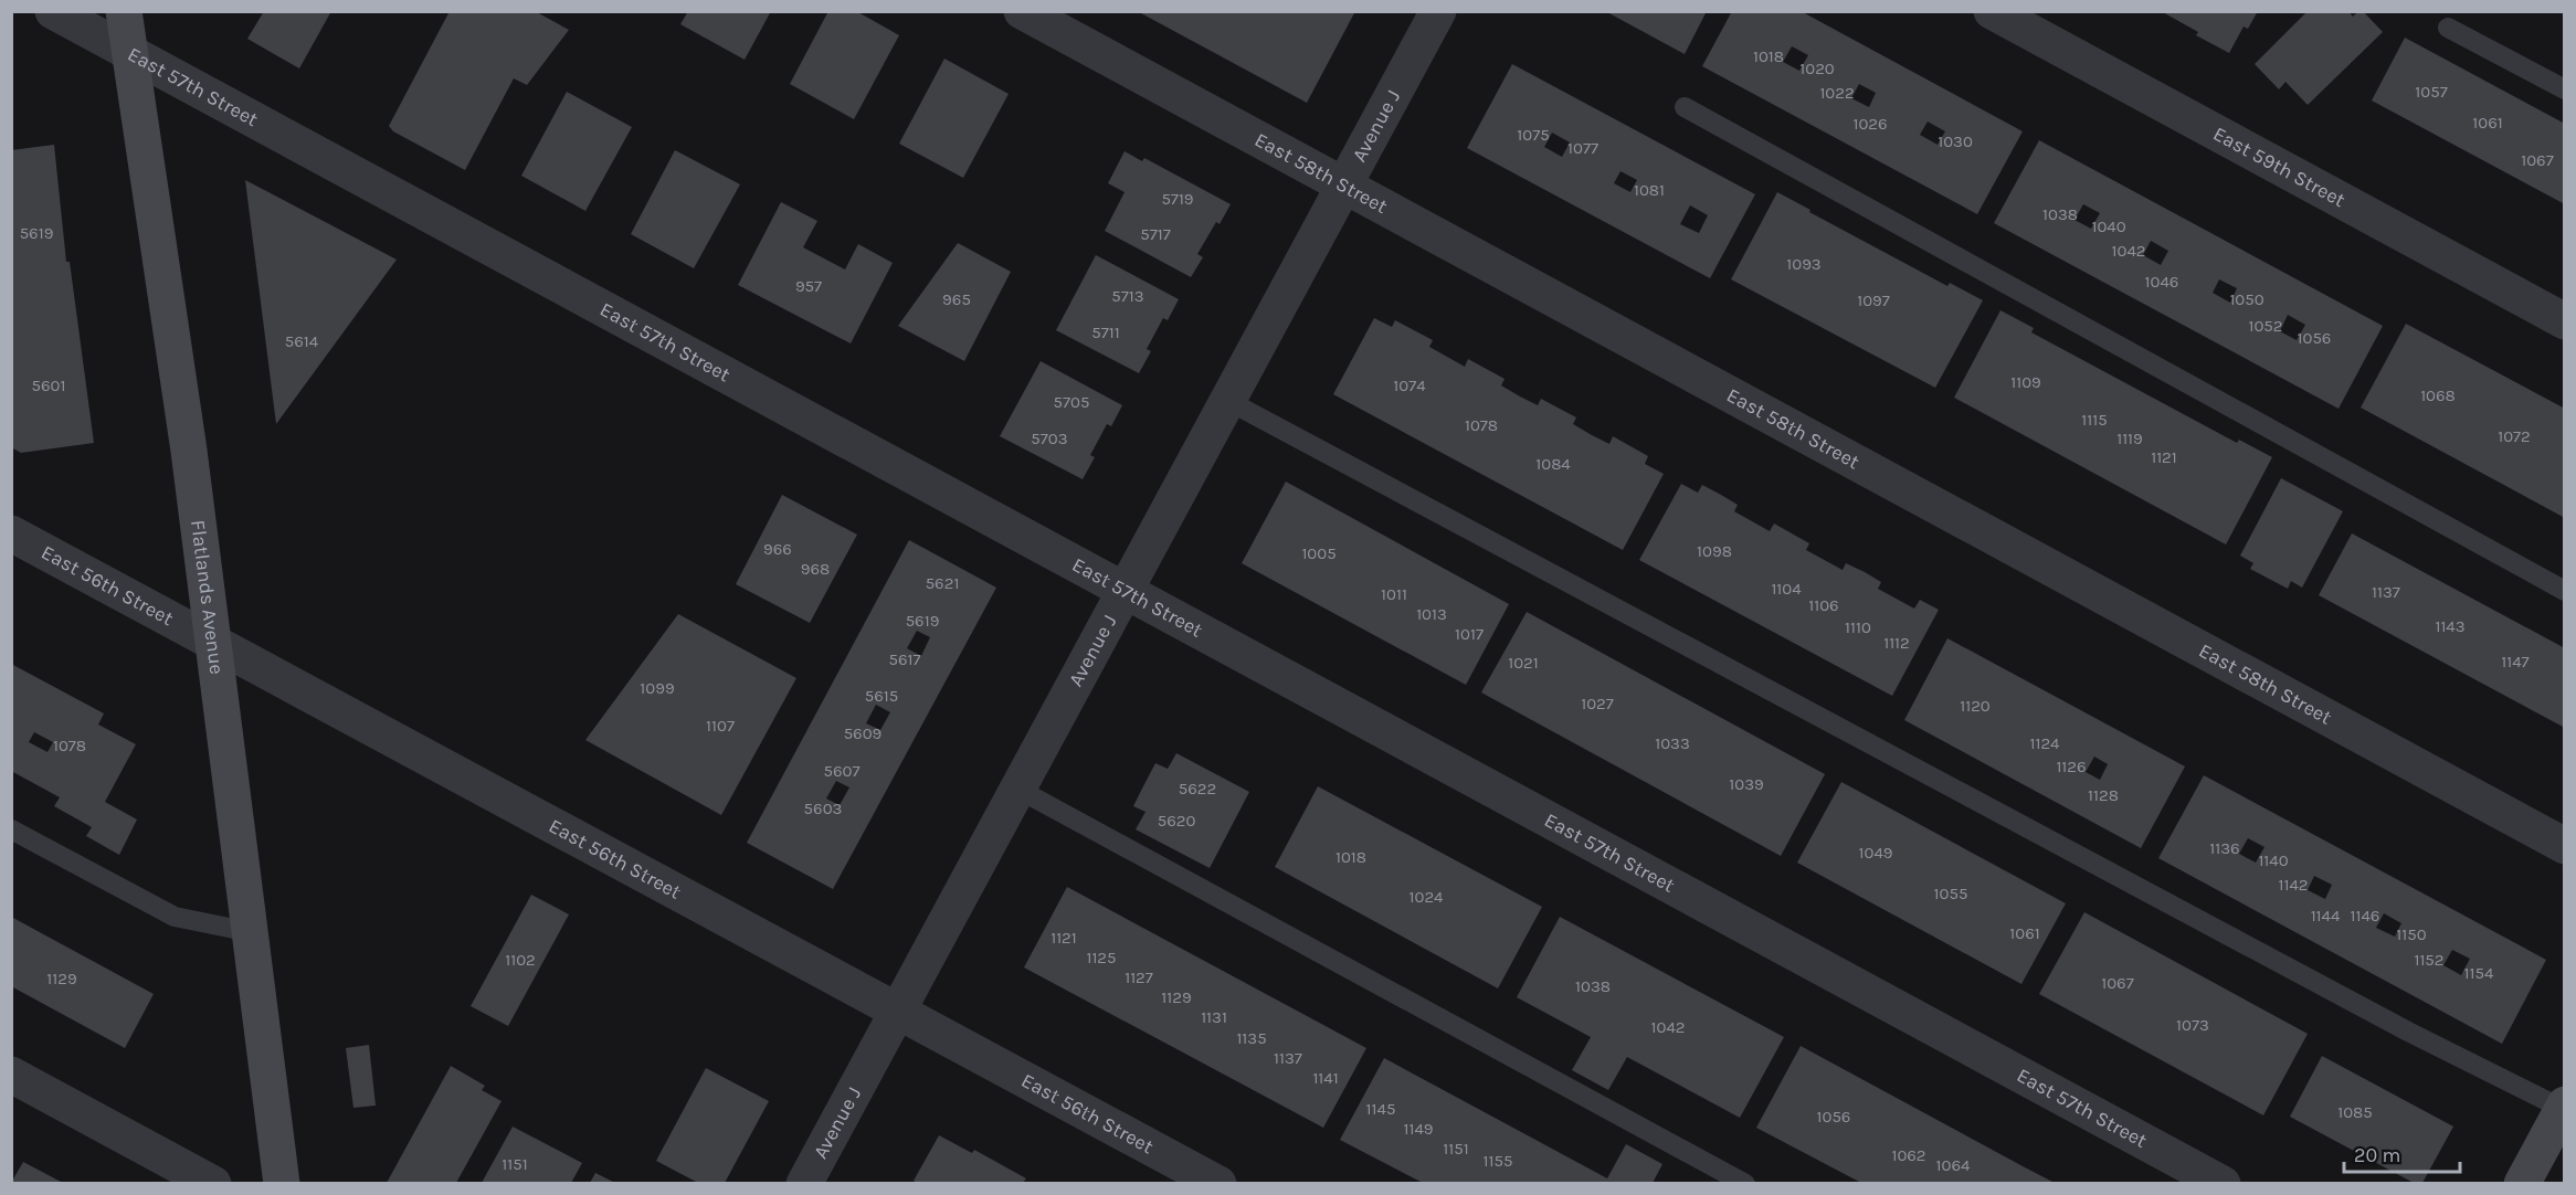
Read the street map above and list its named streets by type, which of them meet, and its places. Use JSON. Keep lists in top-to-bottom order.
{
  "streets": {
    "main road": ["Flatlands Avenue"],
    "street": [
      "East 57th Street",
      "Avenue J",
      "East 59th Street",
      "East 58th Street",
      "East 56th Street"
    ]
  },
  "crossings": [
    ["East 57th Street", "Avenue J"],
    ["East 57th Street", "Flatlands Avenue"],
    ["Avenue J", "East 58th Street"],
    ["Avenue J", "East 56th Street"],
    ["East 56th Street", "Flatlands Avenue"]
  ],
  "house_numbers": [
    "1018",
    "1020",
    "1057",
    "1022",
    "1061",
    "1026",
    "1075",
    "1030",
    "1077",
    "1067",
    "1081",
    "5719",
    "1038",
    "1040",
    "5619",
    "5717",
    "1042",
    "1093",
    "1046",
    "957",
    "5713",
    "965",
    "1050",
    "1097",
    "1052",
    "5711",
    "1056",
    "5614",
    "1109",
    "5601",
    "1074",
    "1068",
    "5705",
    "1115",
    "1078",
    "1072",
    "5703",
    "1119",
    "1121",
    "1084",
    "966",
    "1098",
    "1005",
    "968",
    "5621",
    "1104",
    "1137",
    "1011",
    "1106",
    "1013",
    "5619",
    "1143",
    "1110",
    "1017",
    "1112",
    "5617",
    "1147",
    "1021",
    "1099",
    "5615",
    "1027",
    "1120",
    "1107",
    "5609",
    "1033",
    "1124",
    "1078",
    "1126",
    "5607",
    "1039",
    "5622",
    "1128",
    "5603",
    "5620",
    "1136",
    "1049",
    "1018",
    "1140",
    "1142",
    "1055",
    "1024",
    "1144",
    "1146",
    "1061",
    "1150",
    "1121",
    "1125",
    "1102",
    "1152",
    "1154",
    "1127",
    "1129",
    "1067",
    "1038",
    "1129",
    "1131",
    "1073",
    "1042",
    "1135",
    "1137",
    "1141",
    "1145",
    "1085",
    "1056",
    "1149",
    "1151",
    "1062",
    "1155",
    "1151",
    "1064"
  ],
  "scale_bar": "20 m"
}
